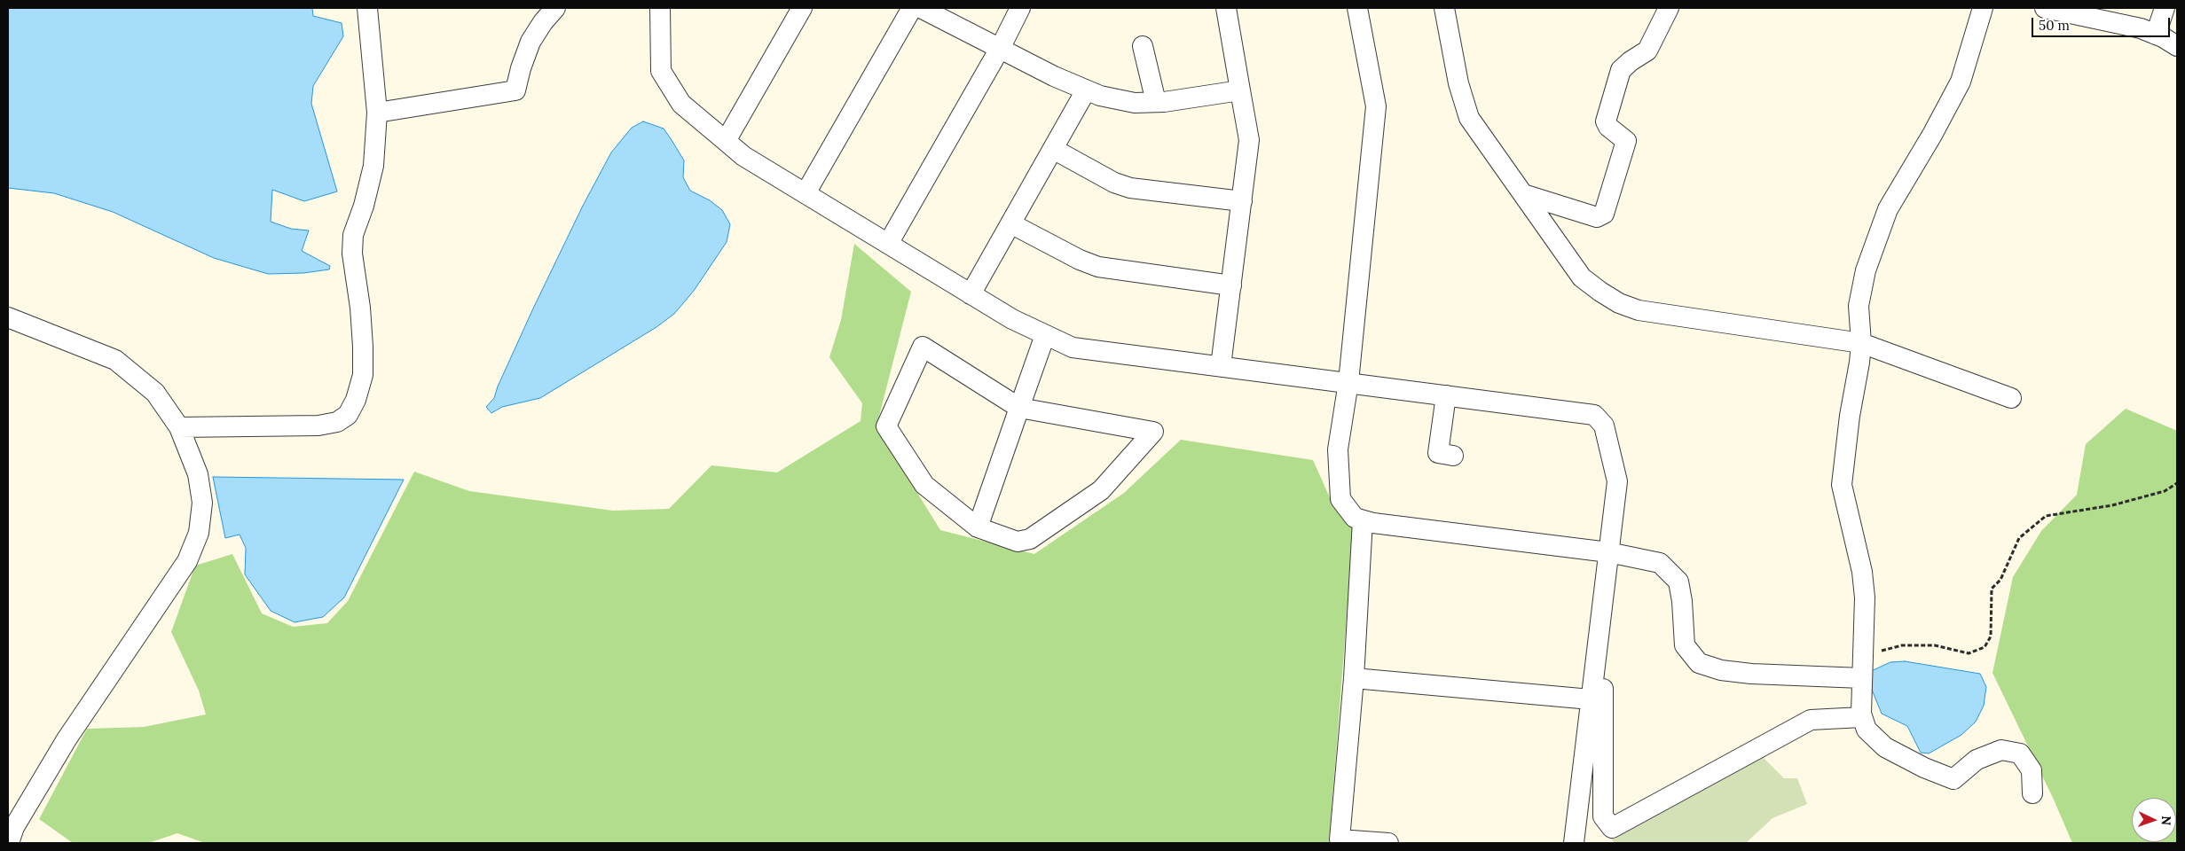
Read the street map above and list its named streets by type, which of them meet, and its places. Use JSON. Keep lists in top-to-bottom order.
{
  "scale_bar": "50 m",
  "north": "right"
}
